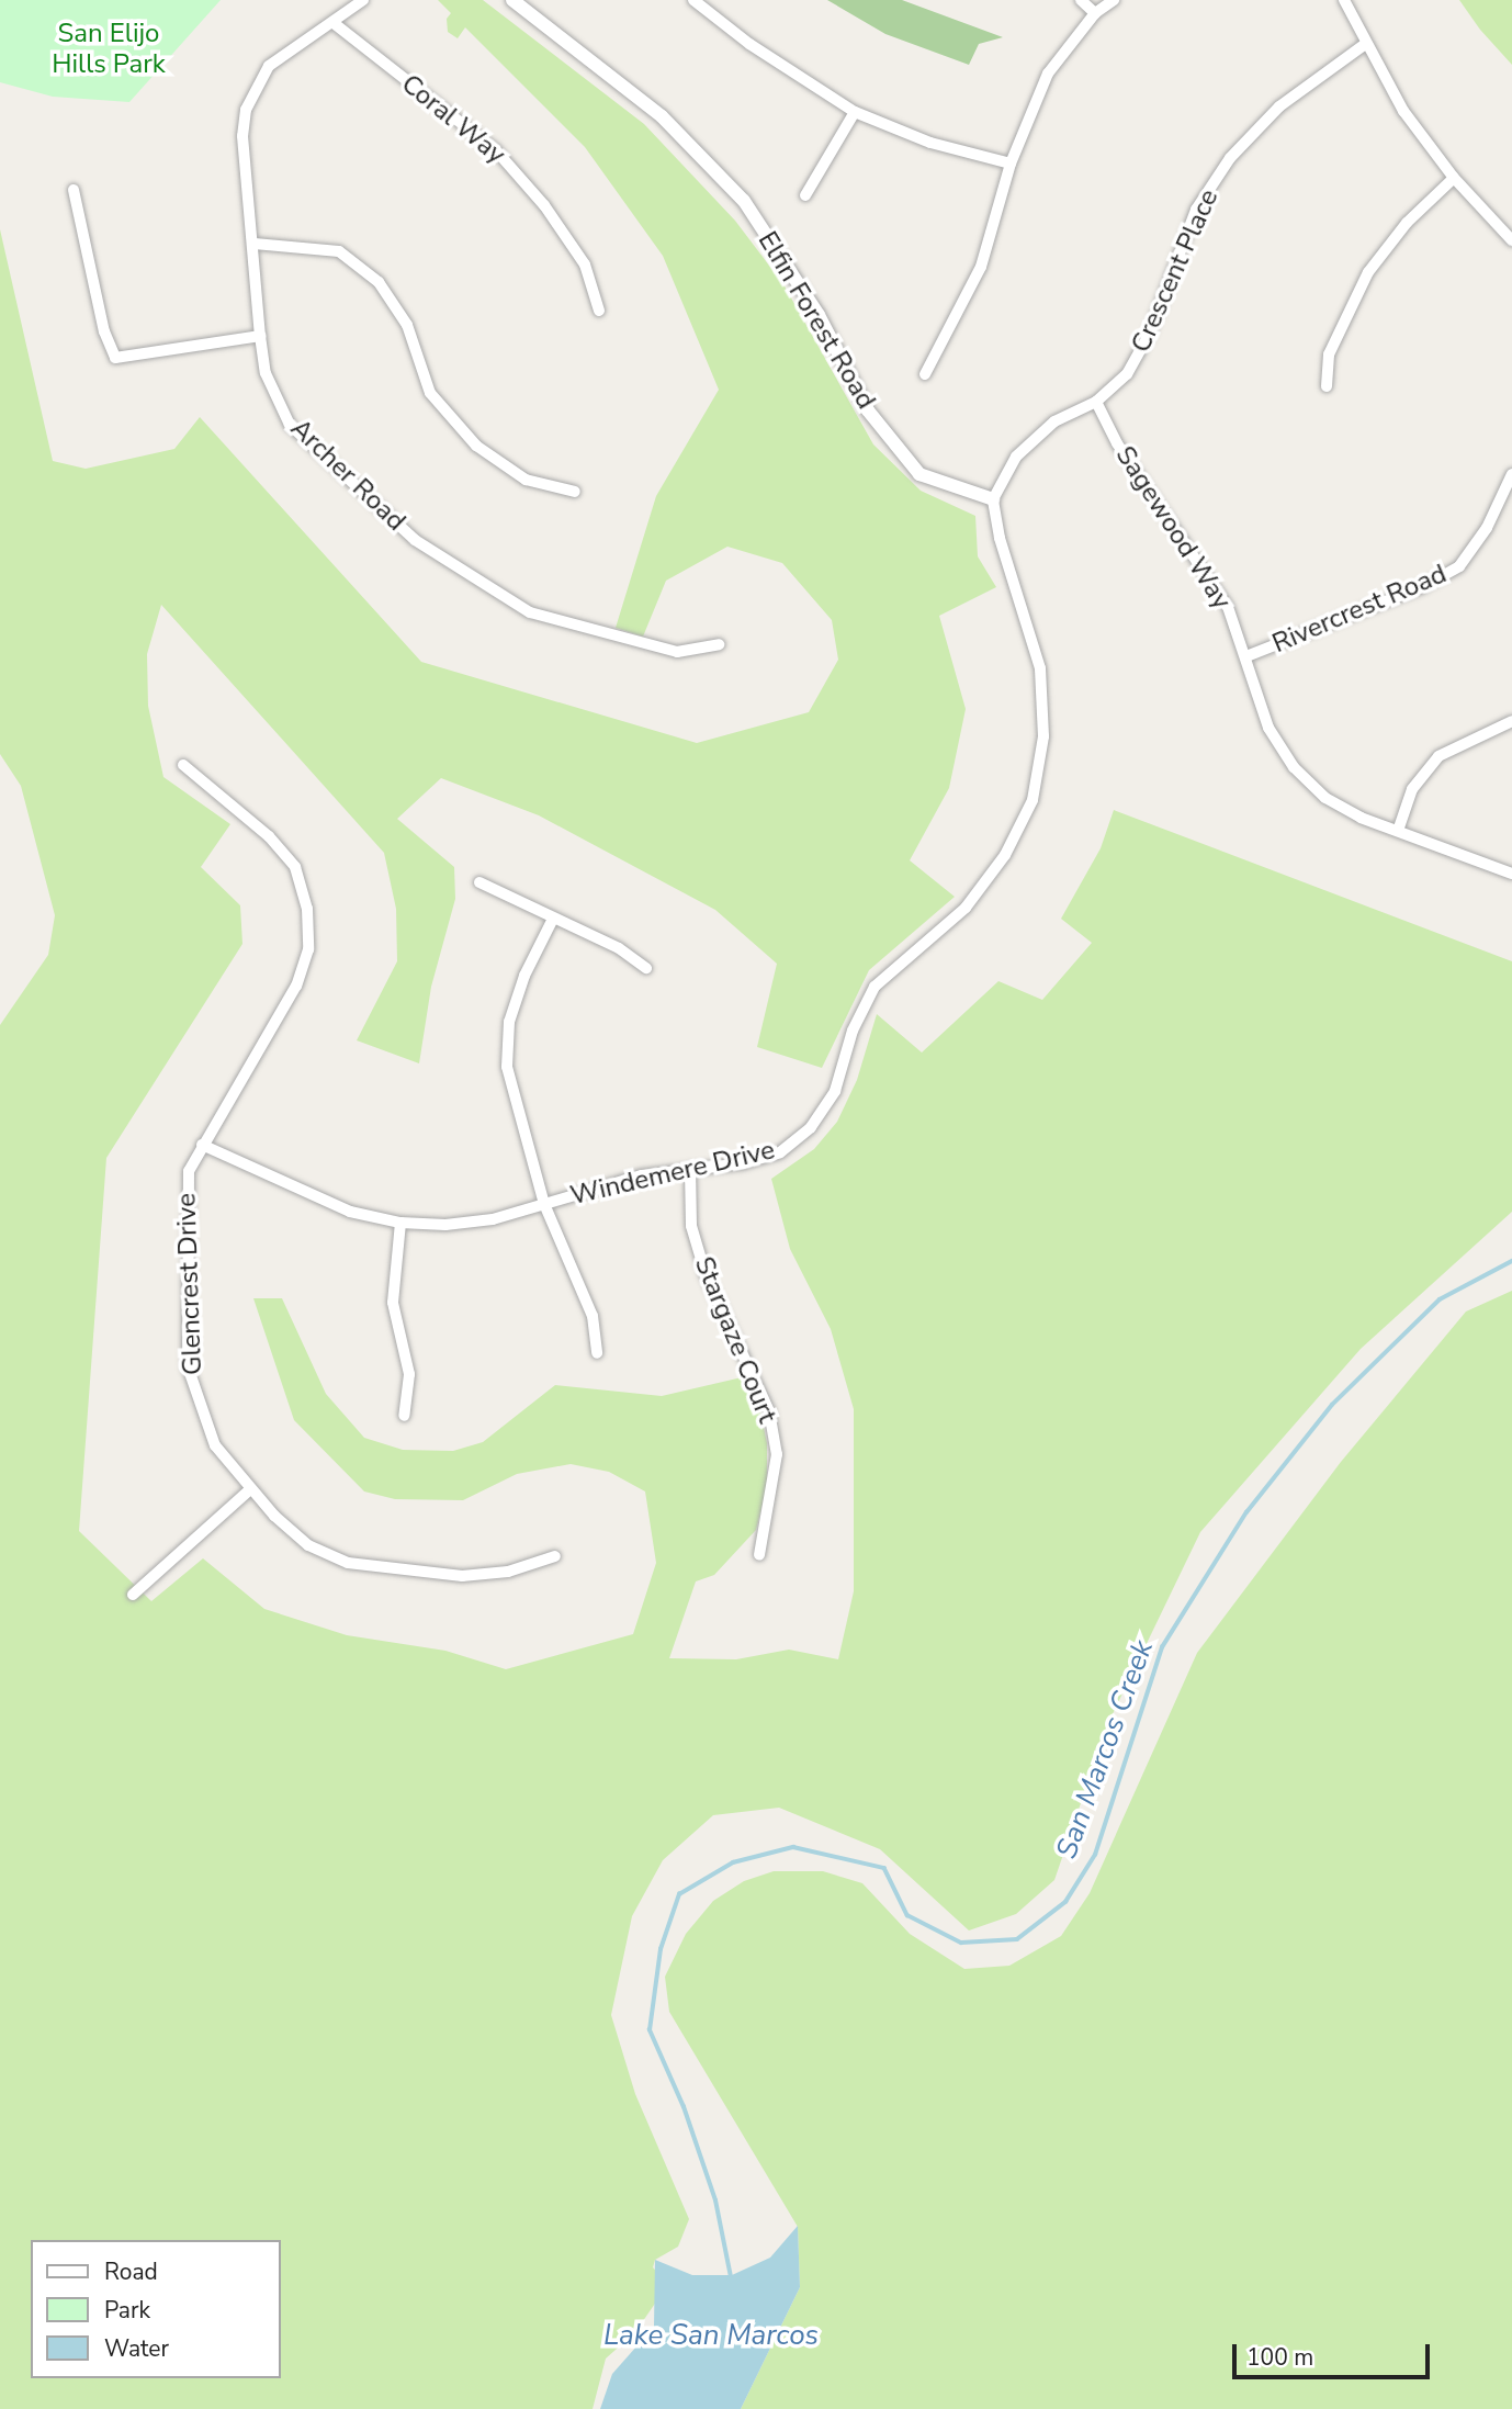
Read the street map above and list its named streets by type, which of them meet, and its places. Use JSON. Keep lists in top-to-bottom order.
{
  "streets": {
    "street": [
      "Coral Way",
      "Crescent Place",
      "Elfin Forest Road",
      "Archer Road",
      "Sagewood Way",
      "Rivercrest Road",
      "Windemere Drive",
      "Glencrest Drive",
      "Stargaze Court"
    ]
  },
  "crossings": [
    ["Coral Way", "Archer Road"],
    ["Crescent Place", "Elfin Forest Road"],
    ["Crescent Place", "Sagewood Way"],
    ["Crescent Place", "Windemere Drive"],
    ["Elfin Forest Road", "Windemere Drive"],
    ["Sagewood Way", "Rivercrest Road"],
    ["Windemere Drive", "Glencrest Drive"],
    ["Windemere Drive", "Stargaze Court"]
  ],
  "water": ["San Marcos Creek", "Lake San Marcos"],
  "parks": ["San Elijo Hills Park"],
  "legend": ["Road", "Park", "Water"],
  "scale_bar": "100 m"
}
